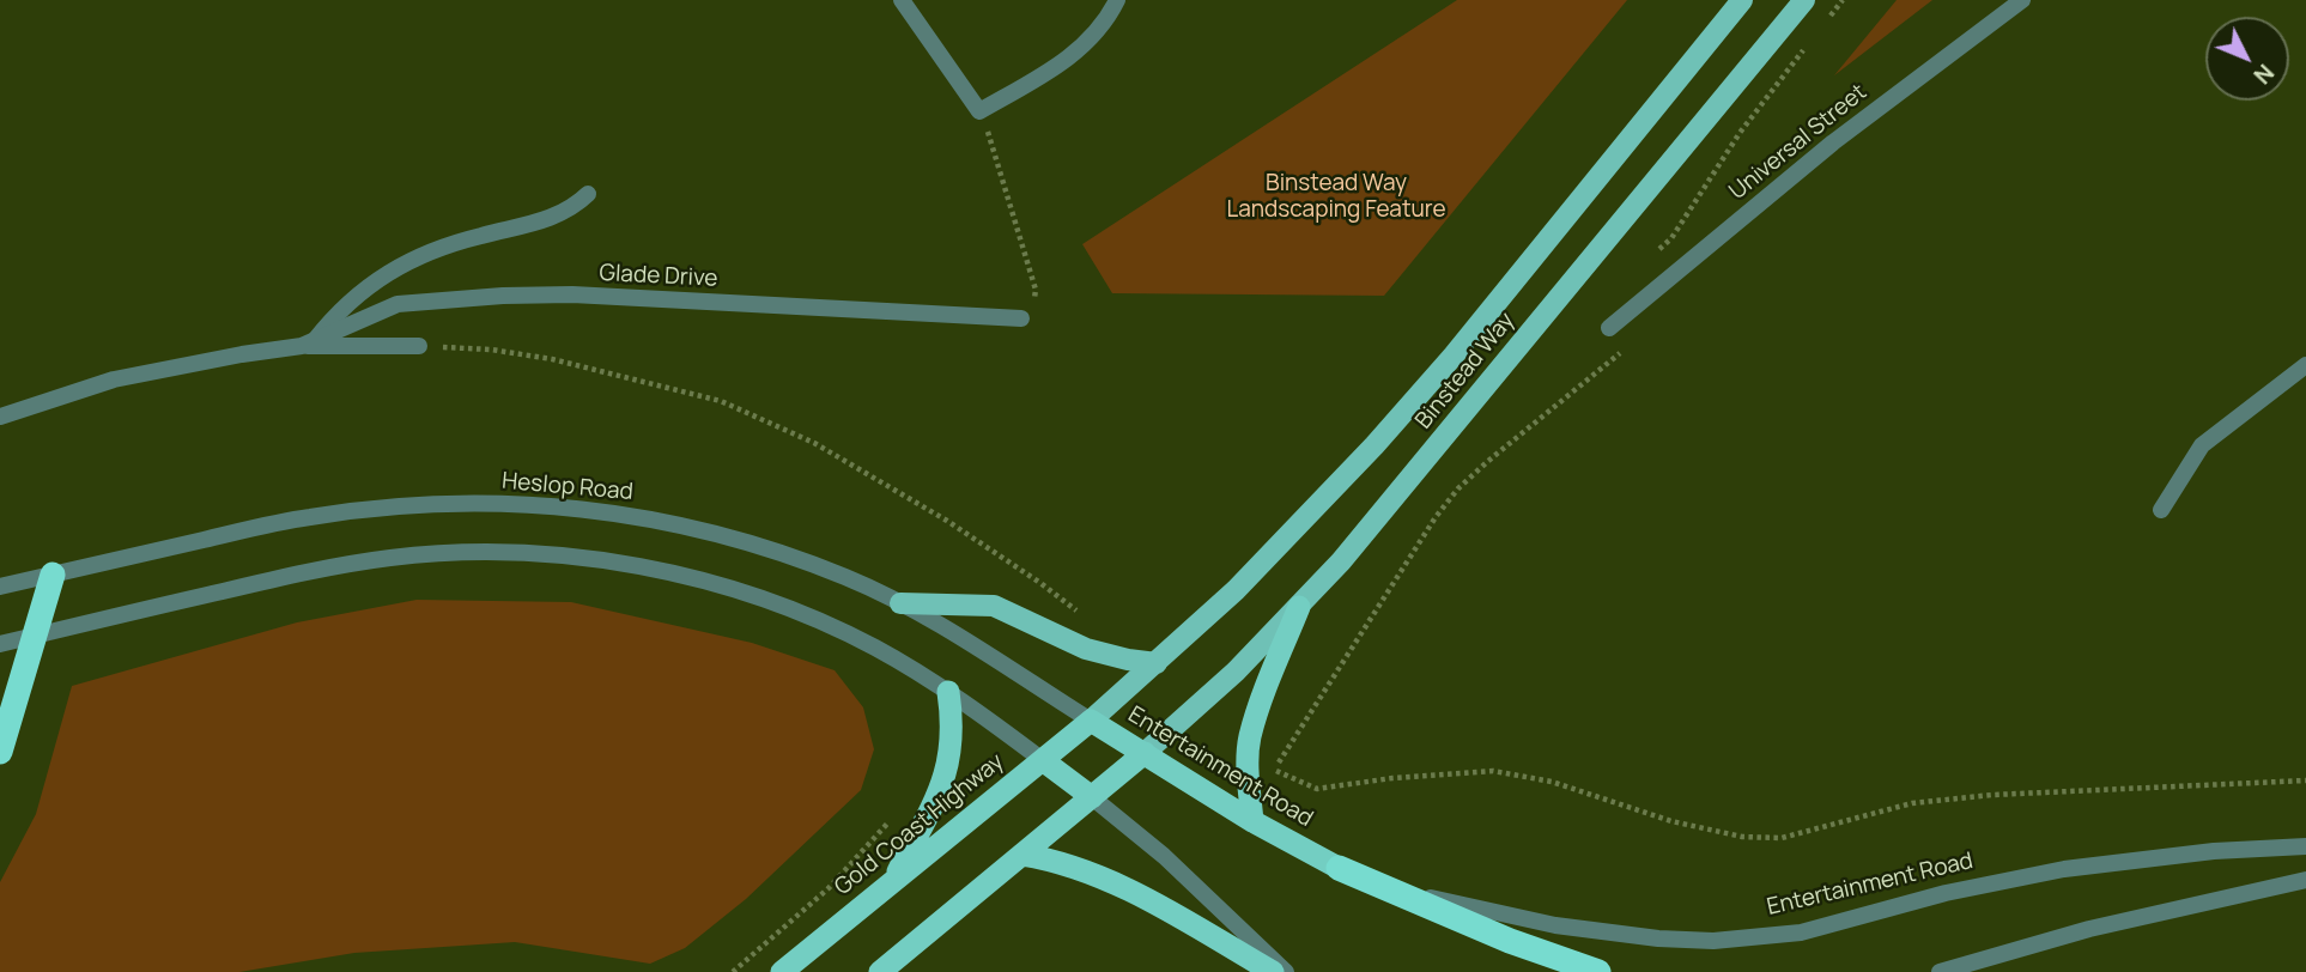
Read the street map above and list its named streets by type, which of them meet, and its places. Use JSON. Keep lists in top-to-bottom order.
{
  "streets": {
    "highway": ["Entertainment Road", "Gold Coast Highway"],
    "main road": ["Binstead Way"],
    "street": ["Universal Street", "Glade Drive", "Heslop Road"]
  },
  "crossings": [
    ["Binstead Way", "Heslop Road"],
    ["Binstead Way", "Entertainment Road"],
    ["Binstead Way", "Gold Coast Highway"],
    ["Heslop Road", "Entertainment Road"],
    ["Heslop Road", "Gold Coast Highway"],
    ["Entertainment Road", "Gold Coast Highway"]
  ],
  "parks": ["Binstead Way Landscaping Feature"],
  "north": "bottom right"
}
